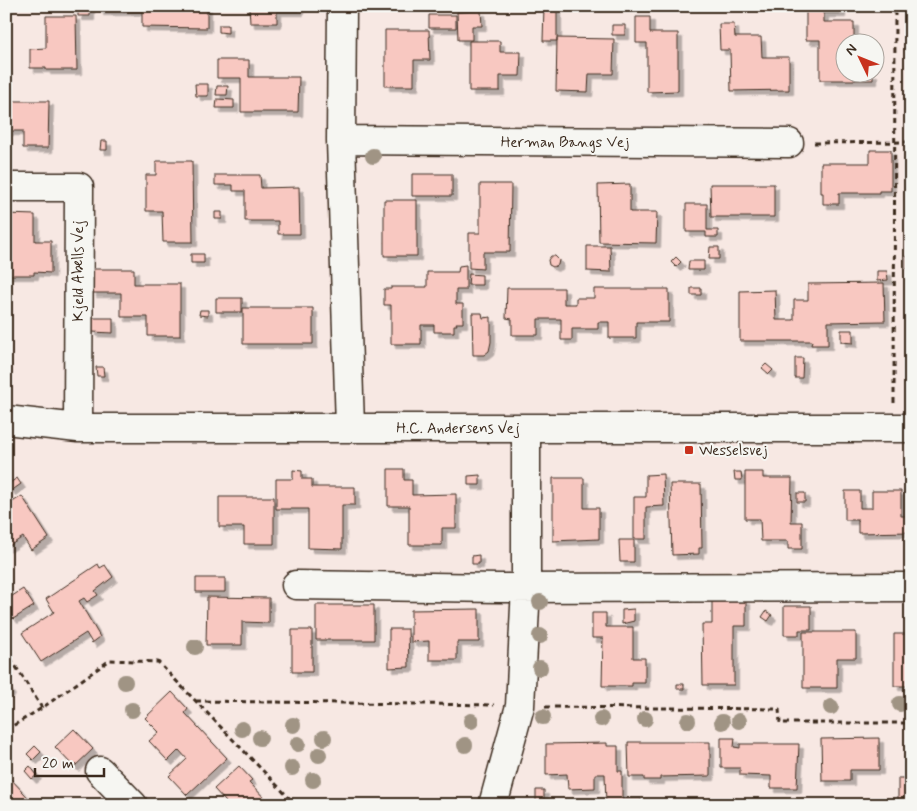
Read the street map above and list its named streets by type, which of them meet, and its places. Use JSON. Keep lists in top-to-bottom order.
{
  "streets": {
    "street": ["Herman Bangs Vej", "Kjeld Abells Vej", "H.C. Andersens Vej"]
  },
  "crossings": [
    ["Kjeld Abells Vej", "H.C. Andersens Vej"]
  ],
  "places": {
    "transit": ["Wesselsvej"]
  },
  "scale_bar": "20 m",
  "north": "top left"
}
